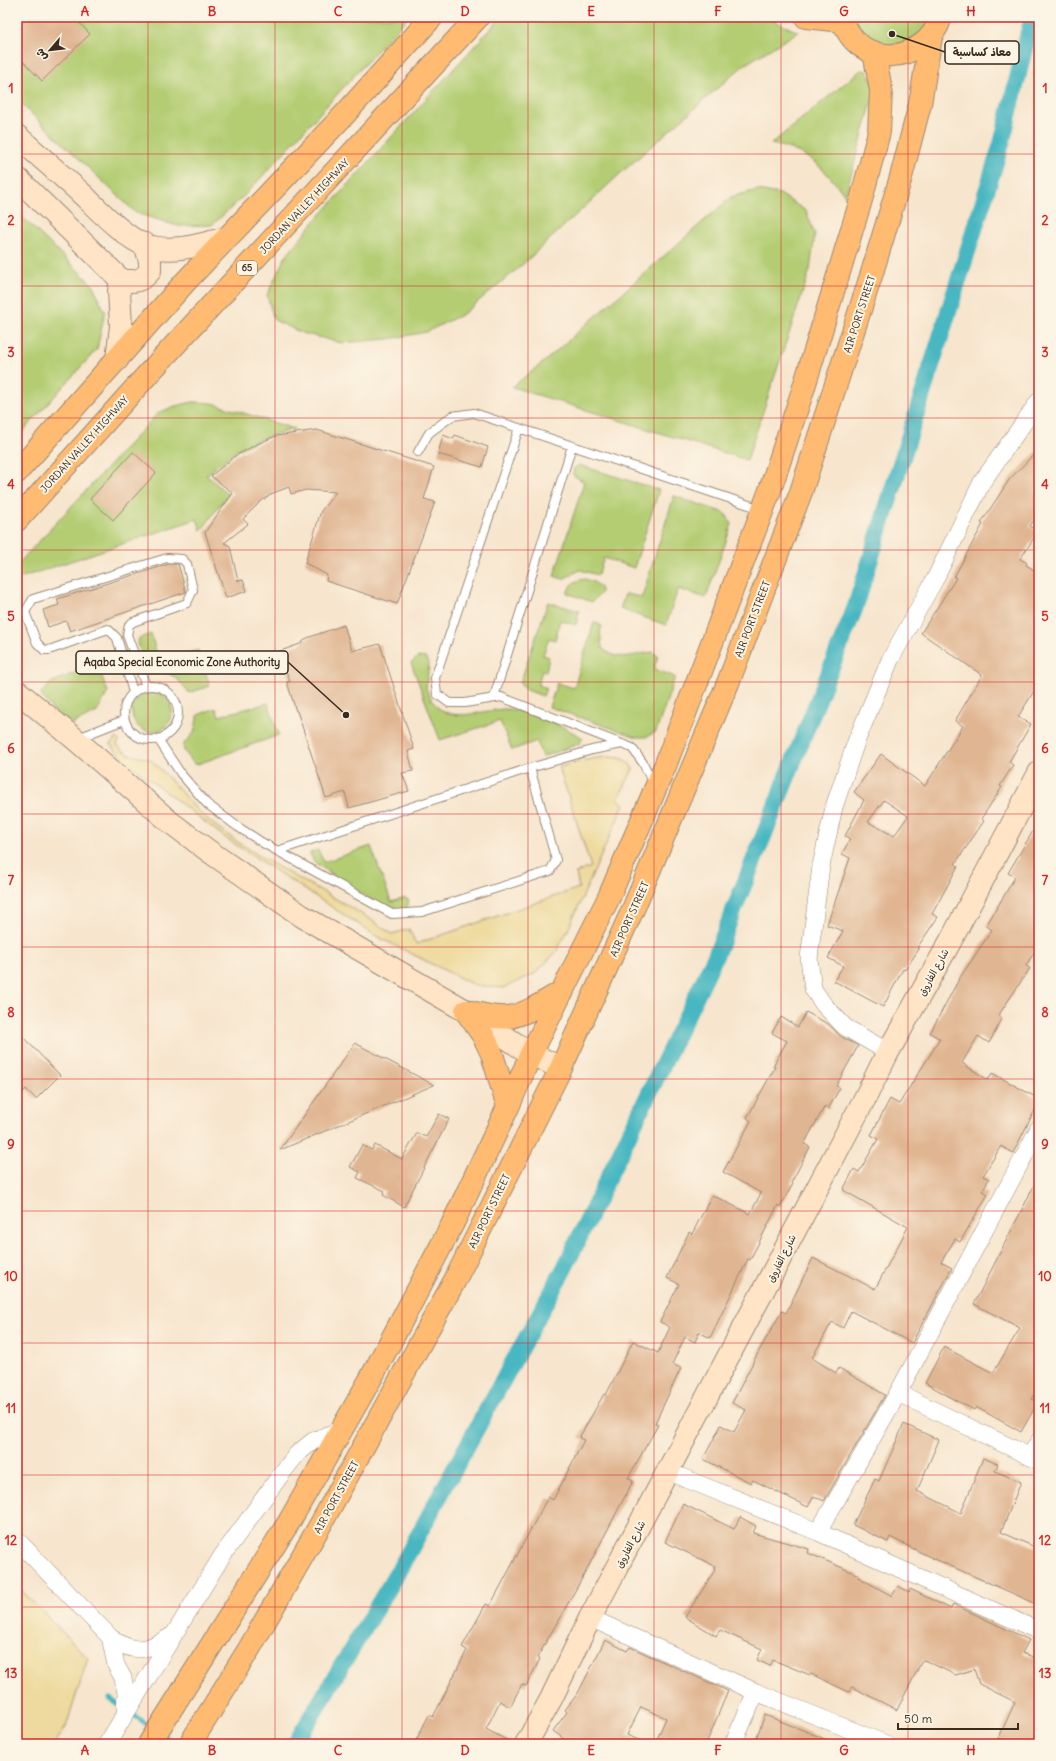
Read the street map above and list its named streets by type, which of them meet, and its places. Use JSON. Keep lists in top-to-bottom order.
{
  "streets": {
    "main road": [
      "JORDAN VALLEY HIGHWAY",
      "65",
      "AIR PORT STREET",
      "شارع الفاروق"
    ]
  },
  "places": ["معاذ كساسبة", "Aqaba Special Economic Zone Authority"],
  "scale_bar": "50 m",
  "north": "bottom left",
  "grid": {
    "columns": [
      "A",
      "B",
      "C",
      "D",
      "E",
      "F",
      "G",
      "H"
    ],
    "rows": [
      "1",
      "2",
      "3",
      "4",
      "5",
      "6",
      "7",
      "8",
      "9",
      "10",
      "11",
      "12",
      "13"
    ]
  }
}
